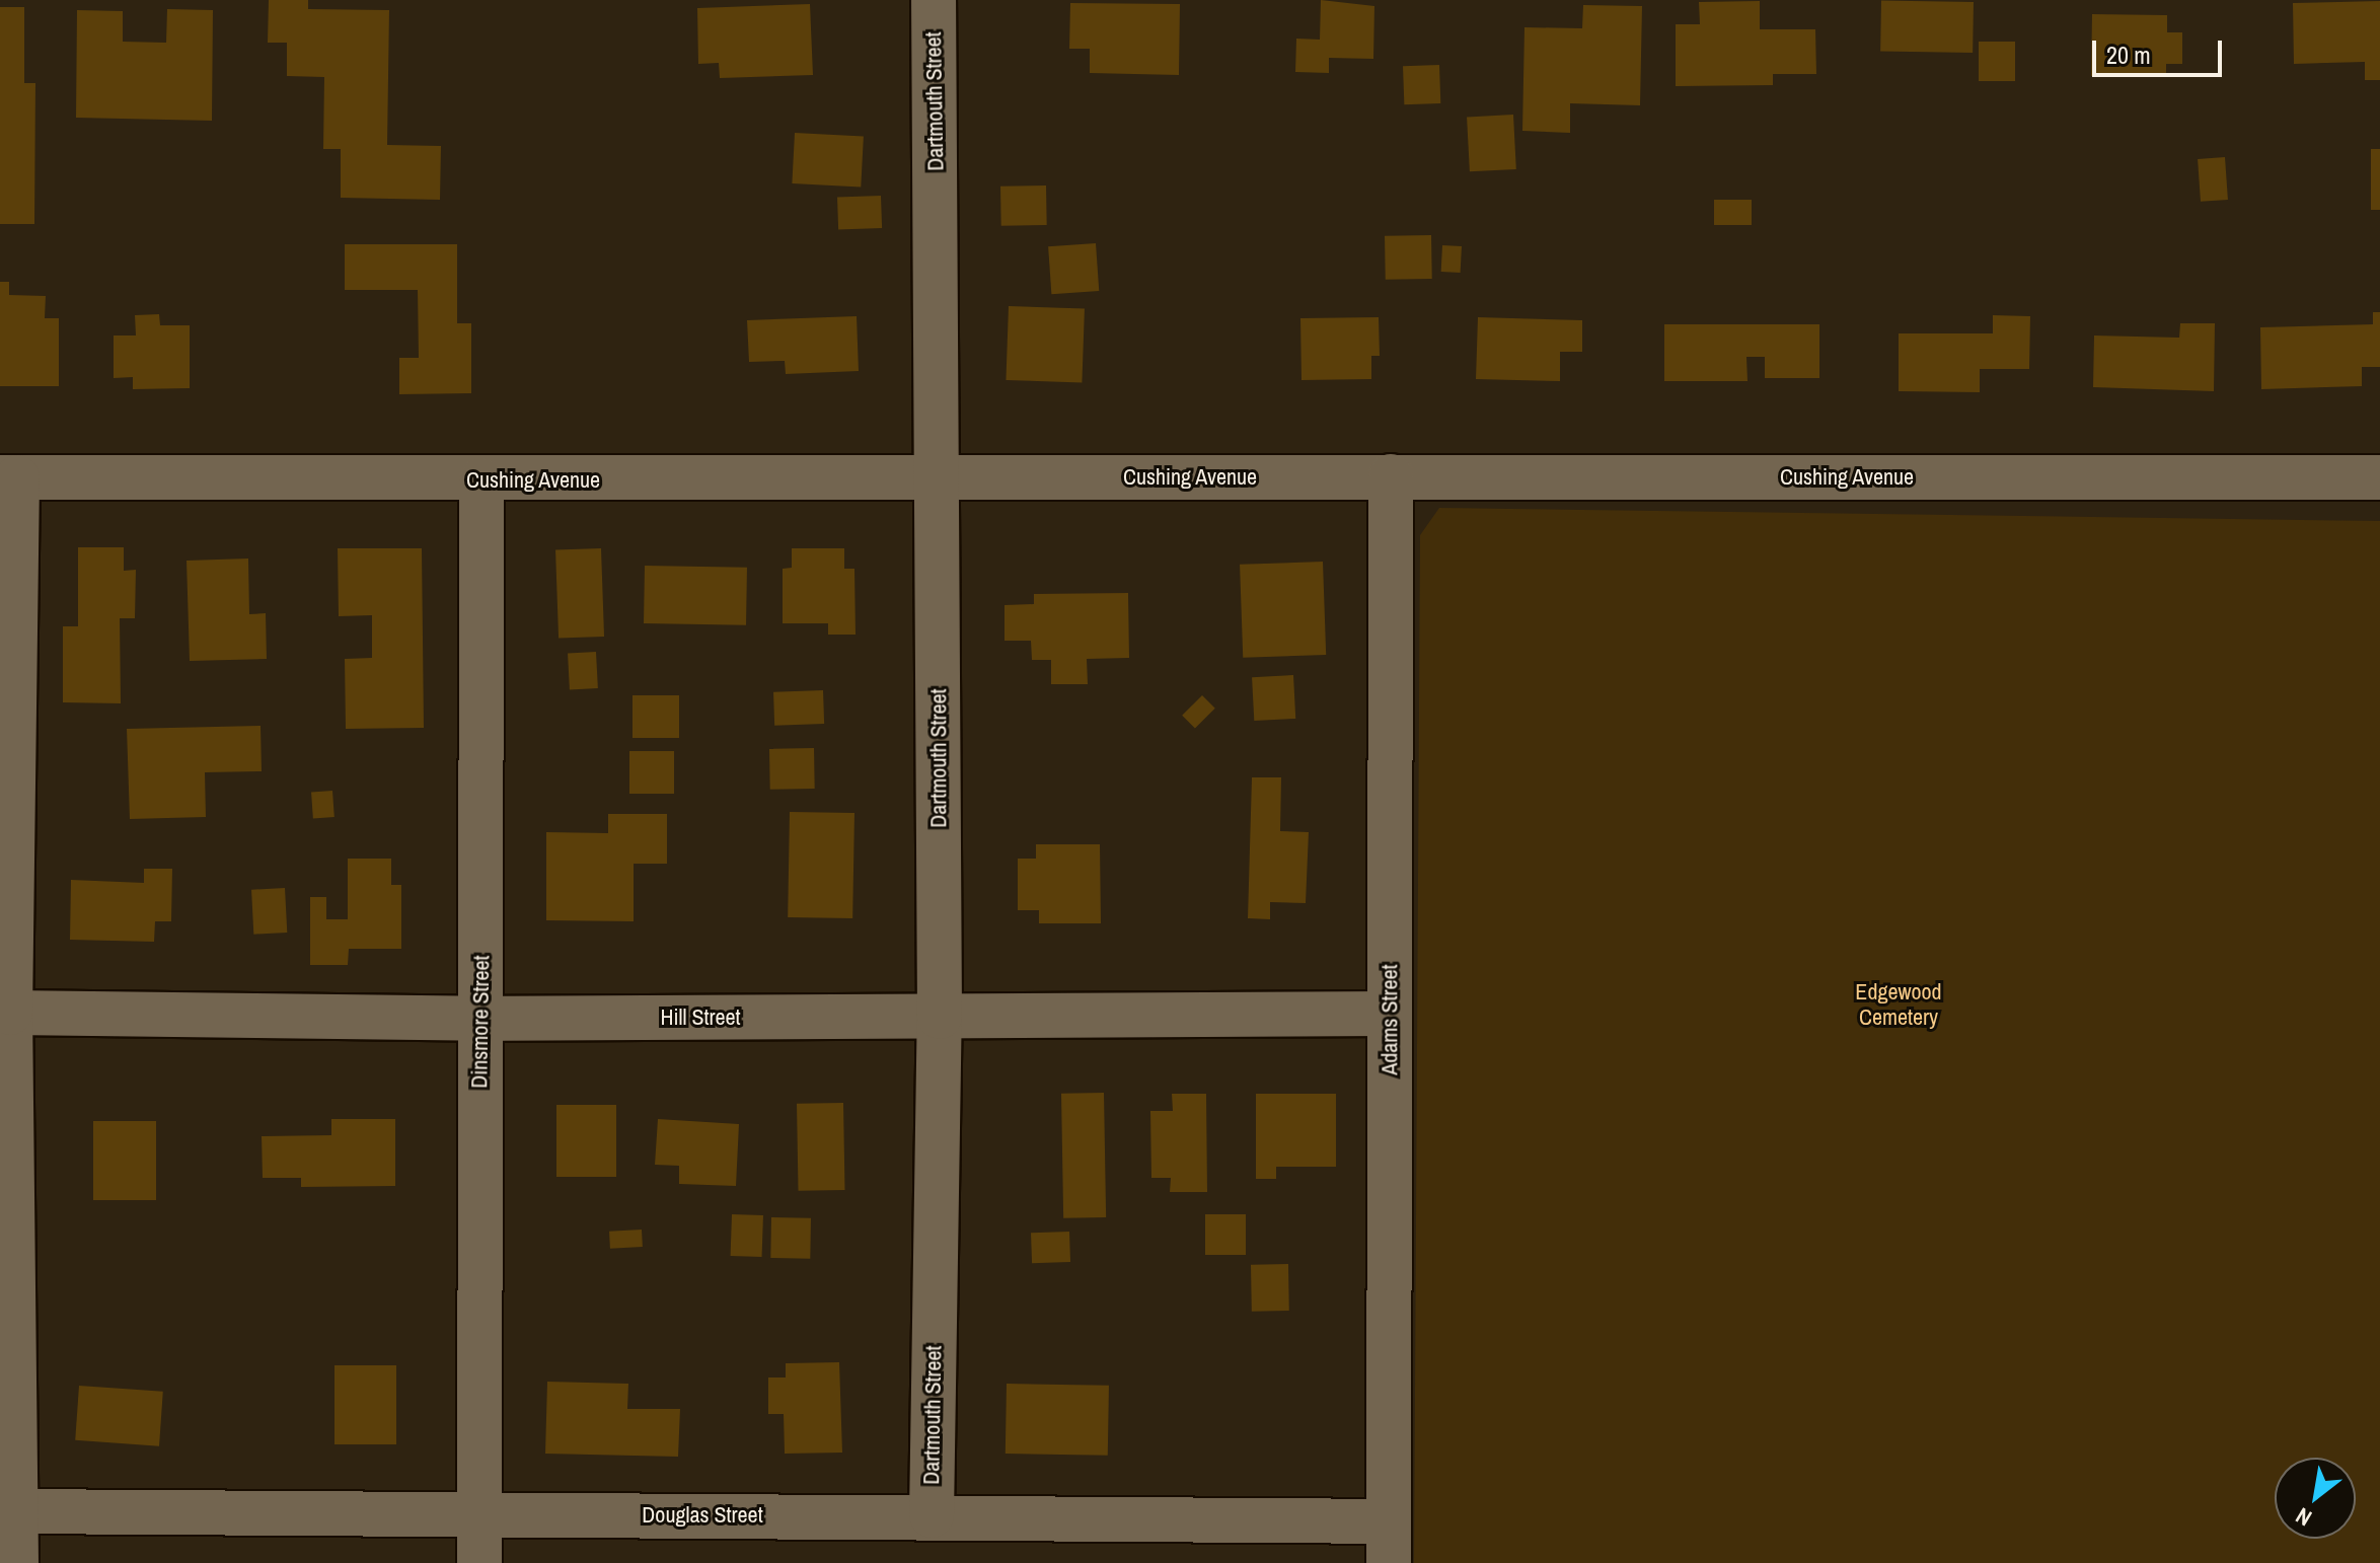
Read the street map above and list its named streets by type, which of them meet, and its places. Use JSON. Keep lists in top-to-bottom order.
{
  "streets": {
    "street": [
      "Dartmouth Street",
      "Cushing Avenue",
      "Hill Street",
      "Adams Street",
      "Dinsmore Street",
      "Douglas Street"
    ]
  },
  "crossings": [
    ["Dartmouth Street", "Cushing Avenue"],
    ["Dartmouth Street", "Hill Street"],
    ["Dartmouth Street", "Douglas Street"],
    ["Cushing Avenue", "Adams Street"],
    ["Cushing Avenue", "Dinsmore Street"],
    ["Hill Street", "Adams Street"],
    ["Hill Street", "Dinsmore Street"],
    ["Adams Street", "Douglas Street"],
    ["Dinsmore Street", "Douglas Street"]
  ],
  "parks": ["Edgewood Cemetery"],
  "scale_bar": "20 m",
  "north": "bottom left"
}
